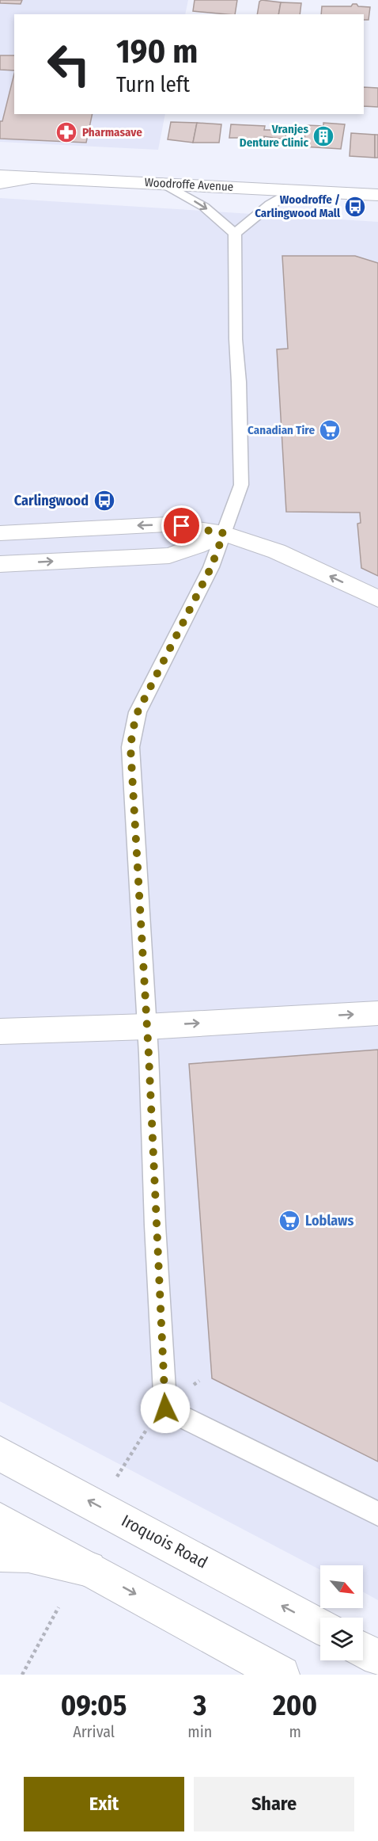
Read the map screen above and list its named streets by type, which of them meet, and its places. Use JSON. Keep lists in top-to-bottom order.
{
  "streets": {
    "street": ["Woodroffe Avenue", "Iroquois Road"]
  },
  "places": {
    "pharmacy": ["Pharmasave"],
    "building": ["Vranjes Denture Clinic"],
    "bus stop": ["Woodroffe / Carlingwood Mall", "Carlingwood"],
    "supermarket": ["Canadian Tire", "Loblaws"]
  },
  "north": "bottom right",
  "page": {
    "turn": ["190 m", "Turn left"],
    "eta": [
      "09:05",
      "Arrival",
      "3",
      "min",
      "200",
      "m"
    ],
    "buttons": ["Exit", "Share"]
  }
}
